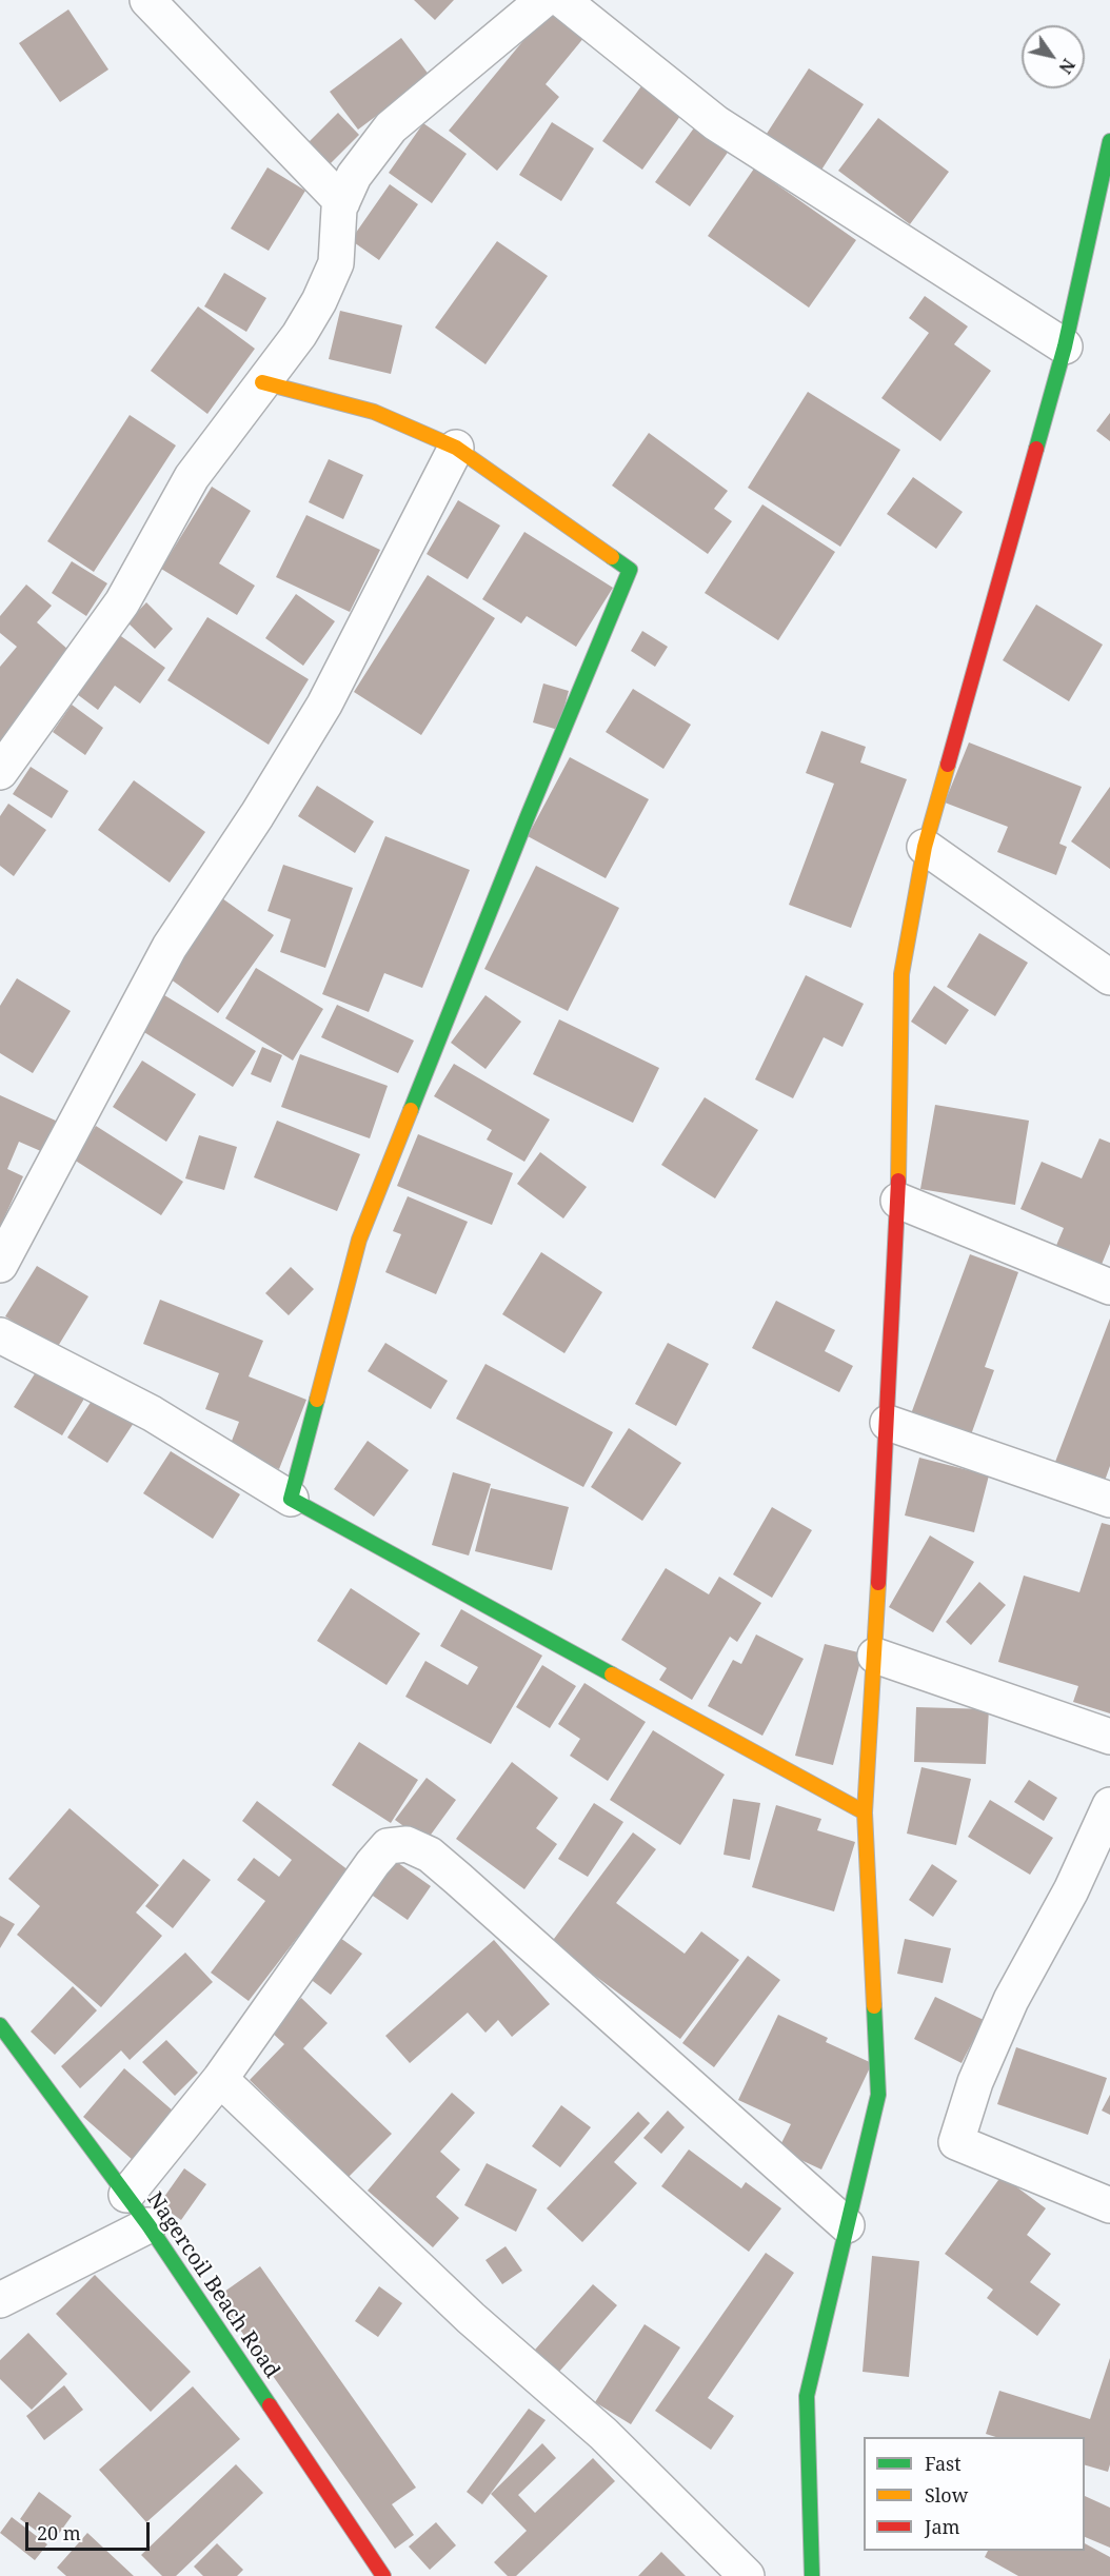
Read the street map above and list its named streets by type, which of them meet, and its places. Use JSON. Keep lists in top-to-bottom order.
{
  "streets": {
    "street": ["Nagercoil Beach Road"]
  },
  "legend": ["Fast", "Slow", "Jam"],
  "scale_bar": "20 m",
  "north": "bottom right"
}
